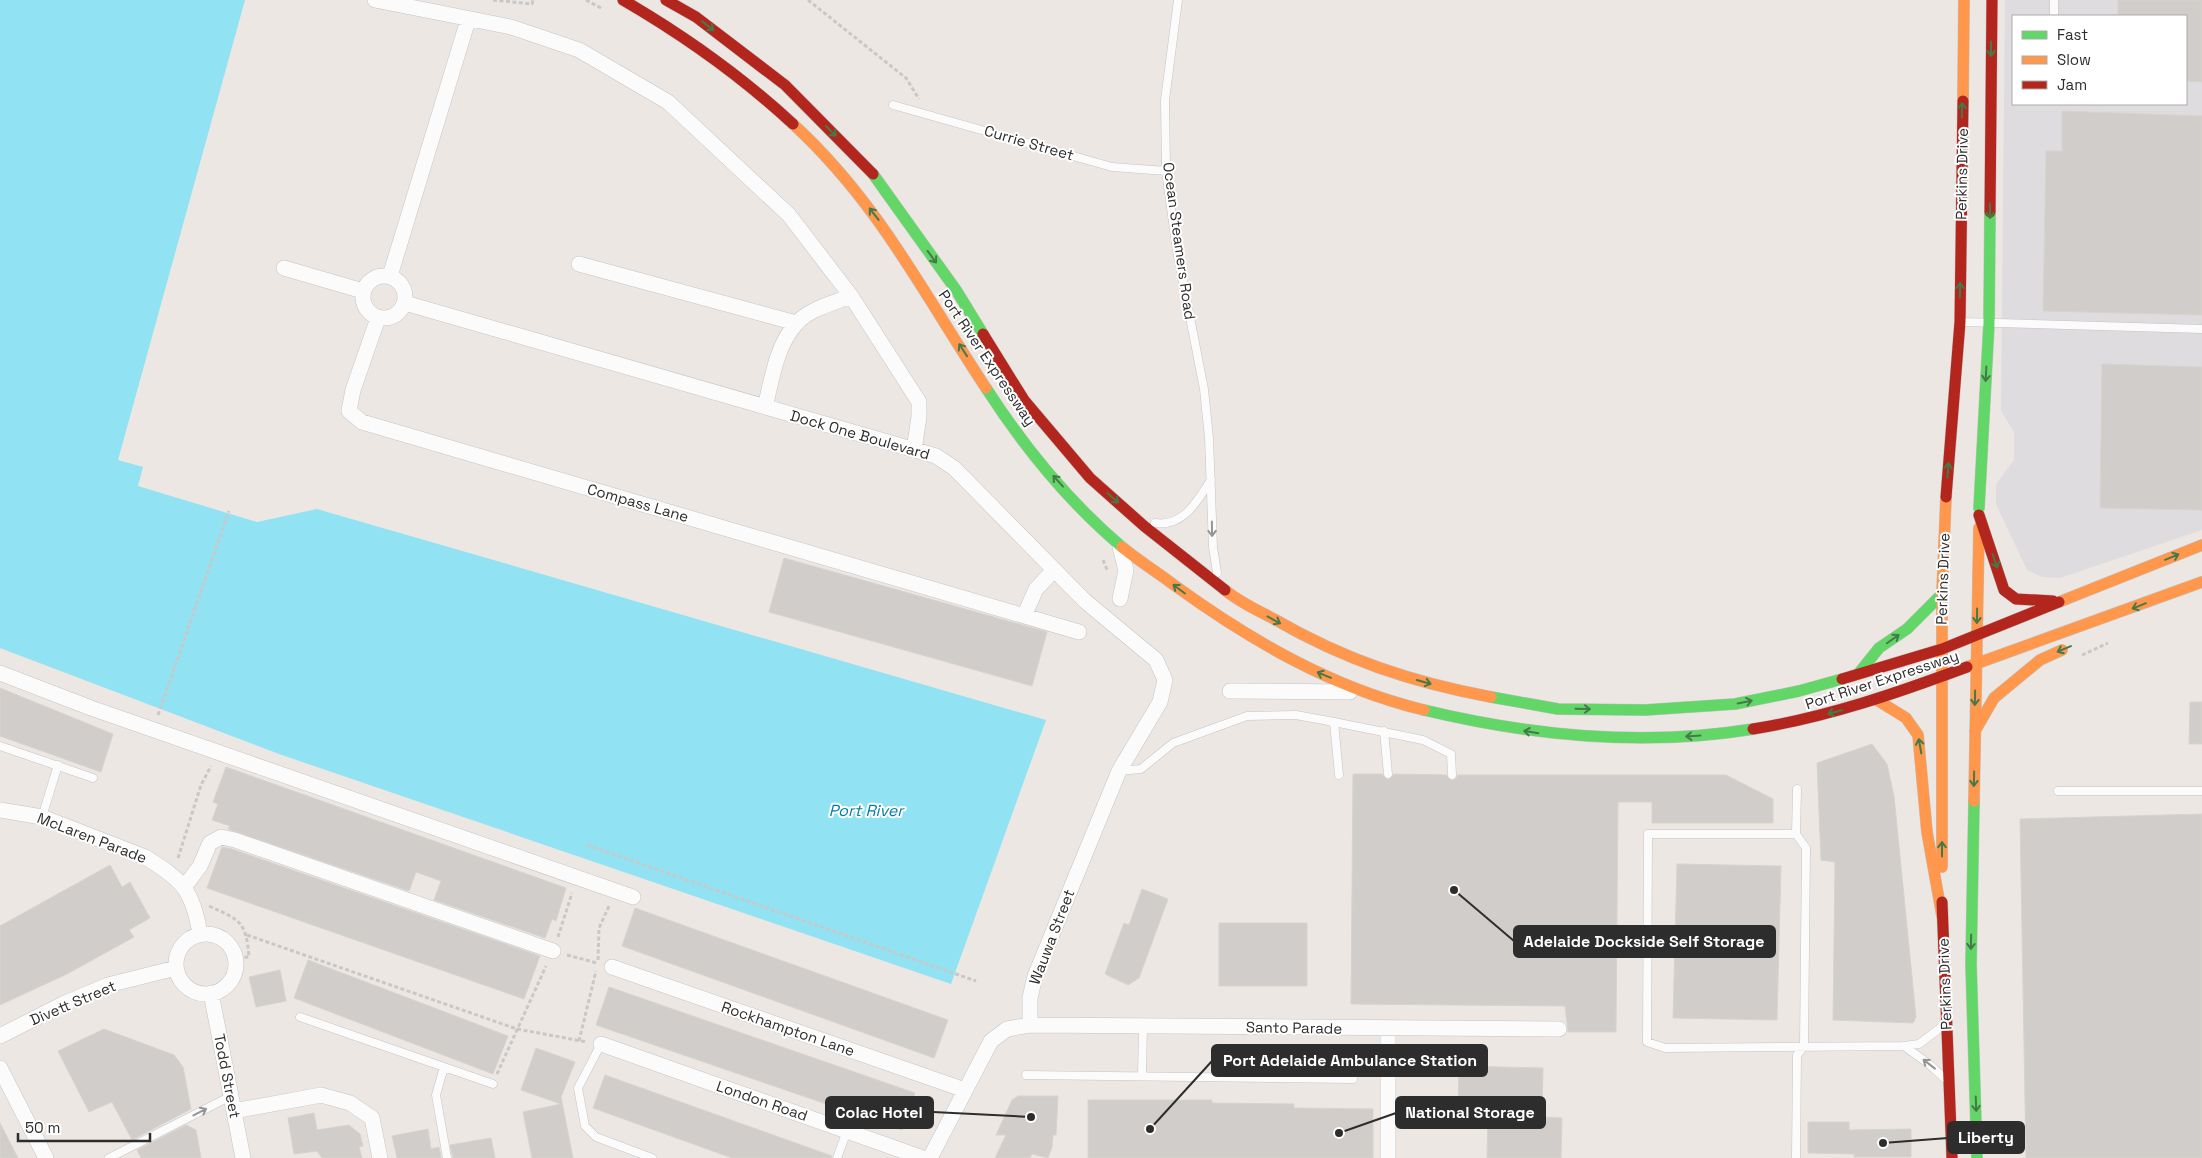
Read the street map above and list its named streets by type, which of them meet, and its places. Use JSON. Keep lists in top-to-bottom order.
{
  "streets": {
    "main road": ["Perkins Drive", "Port River Expressway"],
    "street": [
      "Dock One Boulevard",
      "Compass Lane",
      "McLaren Parade",
      "Wauwa Street",
      "Divett Street",
      "Santo Parade",
      "Rockhampton Lane",
      "Todd Street",
      "London Road"
    ],
    "lane": ["Currie Street", "Ocean Steamers Road"]
  },
  "crossings": [
    ["Currie Street", "Ocean Steamers Road"],
    ["Perkins Drive", "Port River Expressway"],
    ["Ocean Steamers Road", "Port River Expressway"],
    ["Dock One Boulevard", "Compass Lane"],
    ["Dock One Boulevard", "Wauwa Street"],
    ["McLaren Parade", "Divett Street"],
    ["McLaren Parade", "Todd Street"],
    ["Wauwa Street", "Santo Parade"],
    ["Divett Street", "Todd Street"]
  ],
  "water": ["Port River"],
  "places": [
    "Adelaide Dockside Self Storage",
    "Colac Hotel",
    "Port Adelaide Ambulance Station",
    "National Storage",
    "Liberty"
  ],
  "legend": ["Fast", "Slow", "Jam"],
  "scale_bar": "50 m"
}
